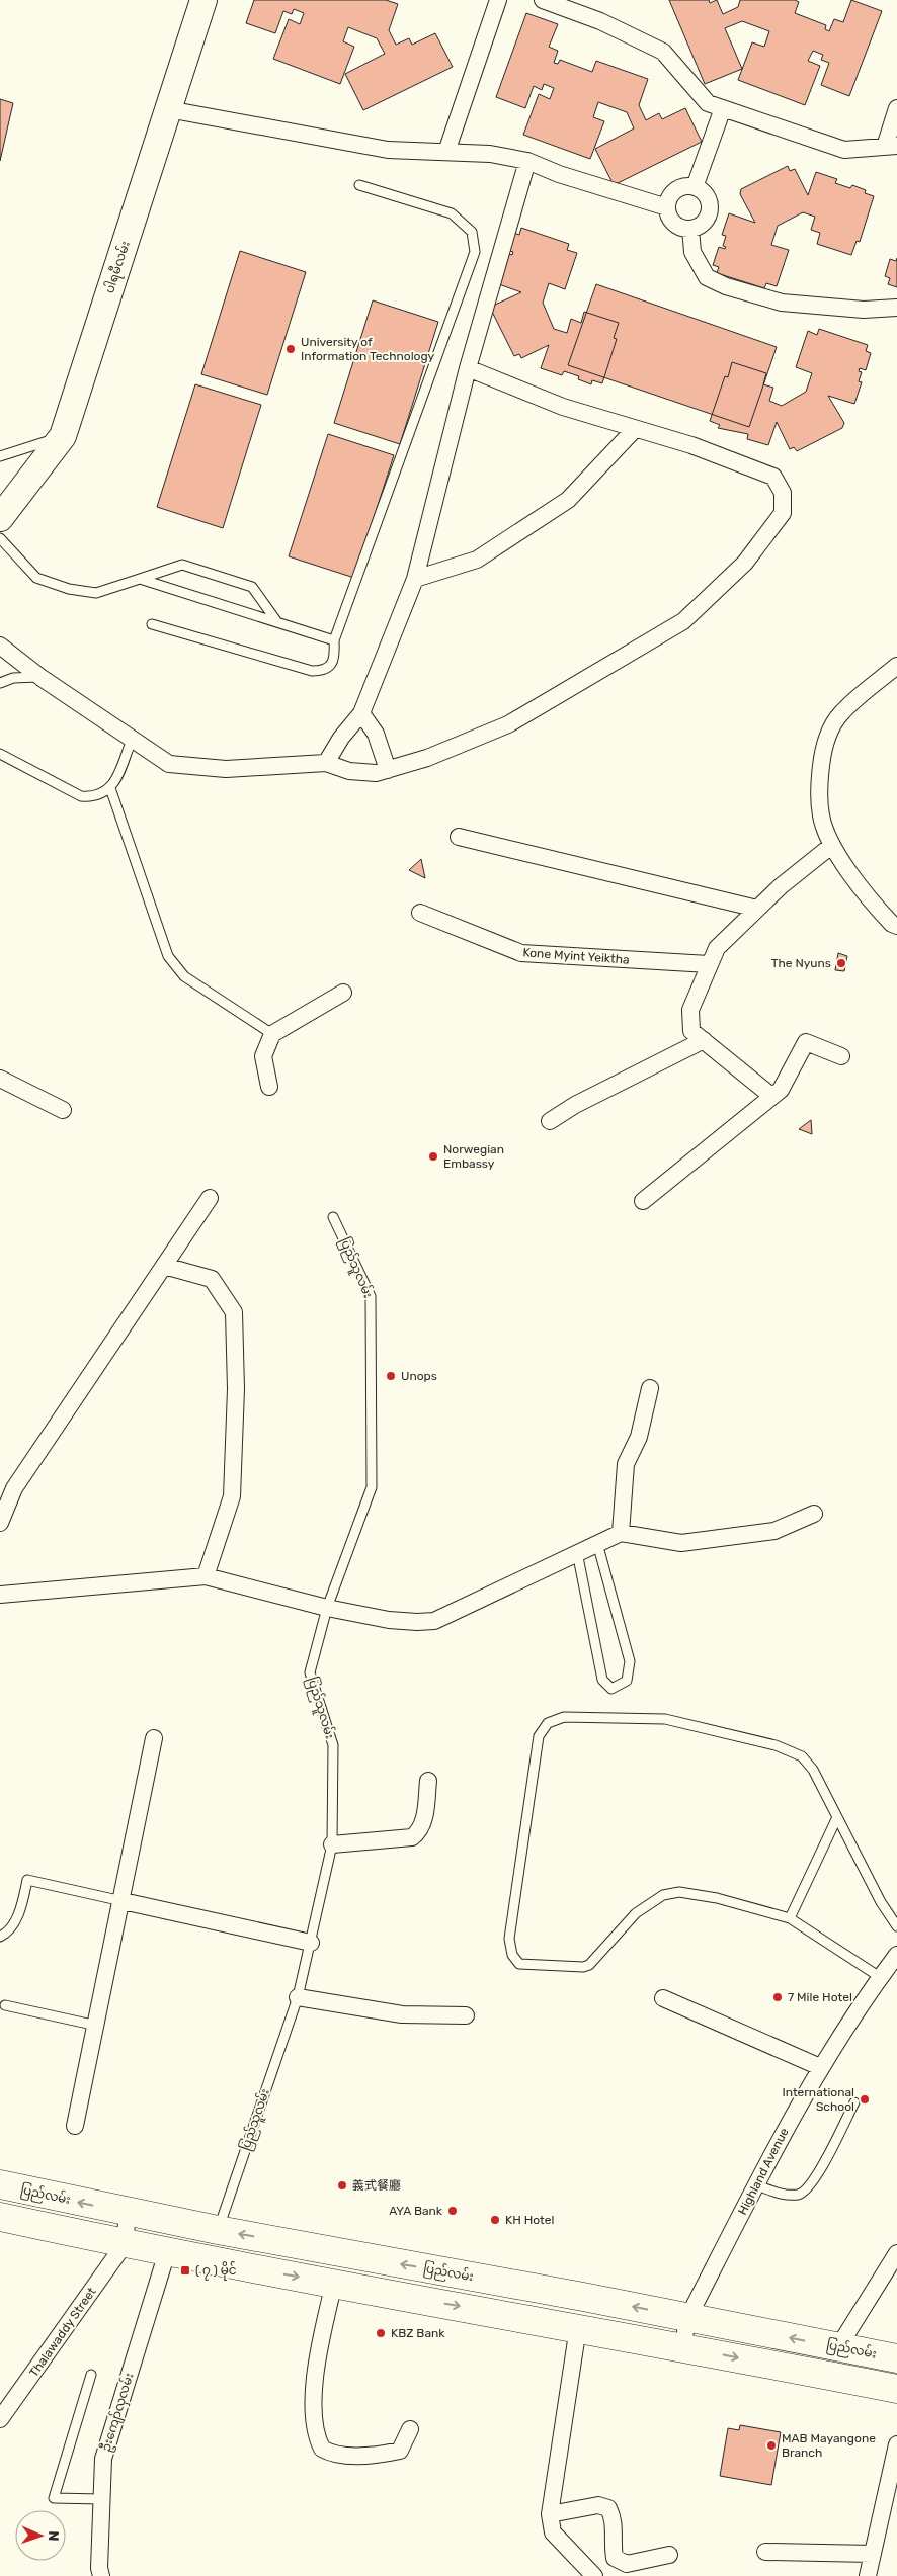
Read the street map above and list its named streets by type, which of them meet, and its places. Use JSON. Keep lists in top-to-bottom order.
{
  "streets": {
    "highway": ["ပြည်လမ်း"],
    "main road": ["ပါရမီလမ်း"],
    "street": [
      "Kone Myint Yeiktha",
      "Highland Avenue",
      "Thalawaddy Street",
      "ဦးကျော်လှလမ်း"
    ],
    "lane": ["ပြည်သူလမ်း"]
  },
  "crossings": [
    ["ပြည်သူလမ်း", "ပြည်လမ်း"],
    ["Highland Avenue", "ပြည်လမ်း"]
  ],
  "places": {
    "other": [
      "University of Information Technology",
      "The Nyuns",
      "Norwegian Embassy",
      "Unops",
      "7 Mile Hotel",
      "International School",
      "義式餐廳",
      "AYA Bank",
      "KH Hotel",
      "KBZ Bank",
      "MAB Mayangone Branch"
    ],
    "transit": ["( ၇ ) မိုင်"]
  },
  "north": "right"
}
